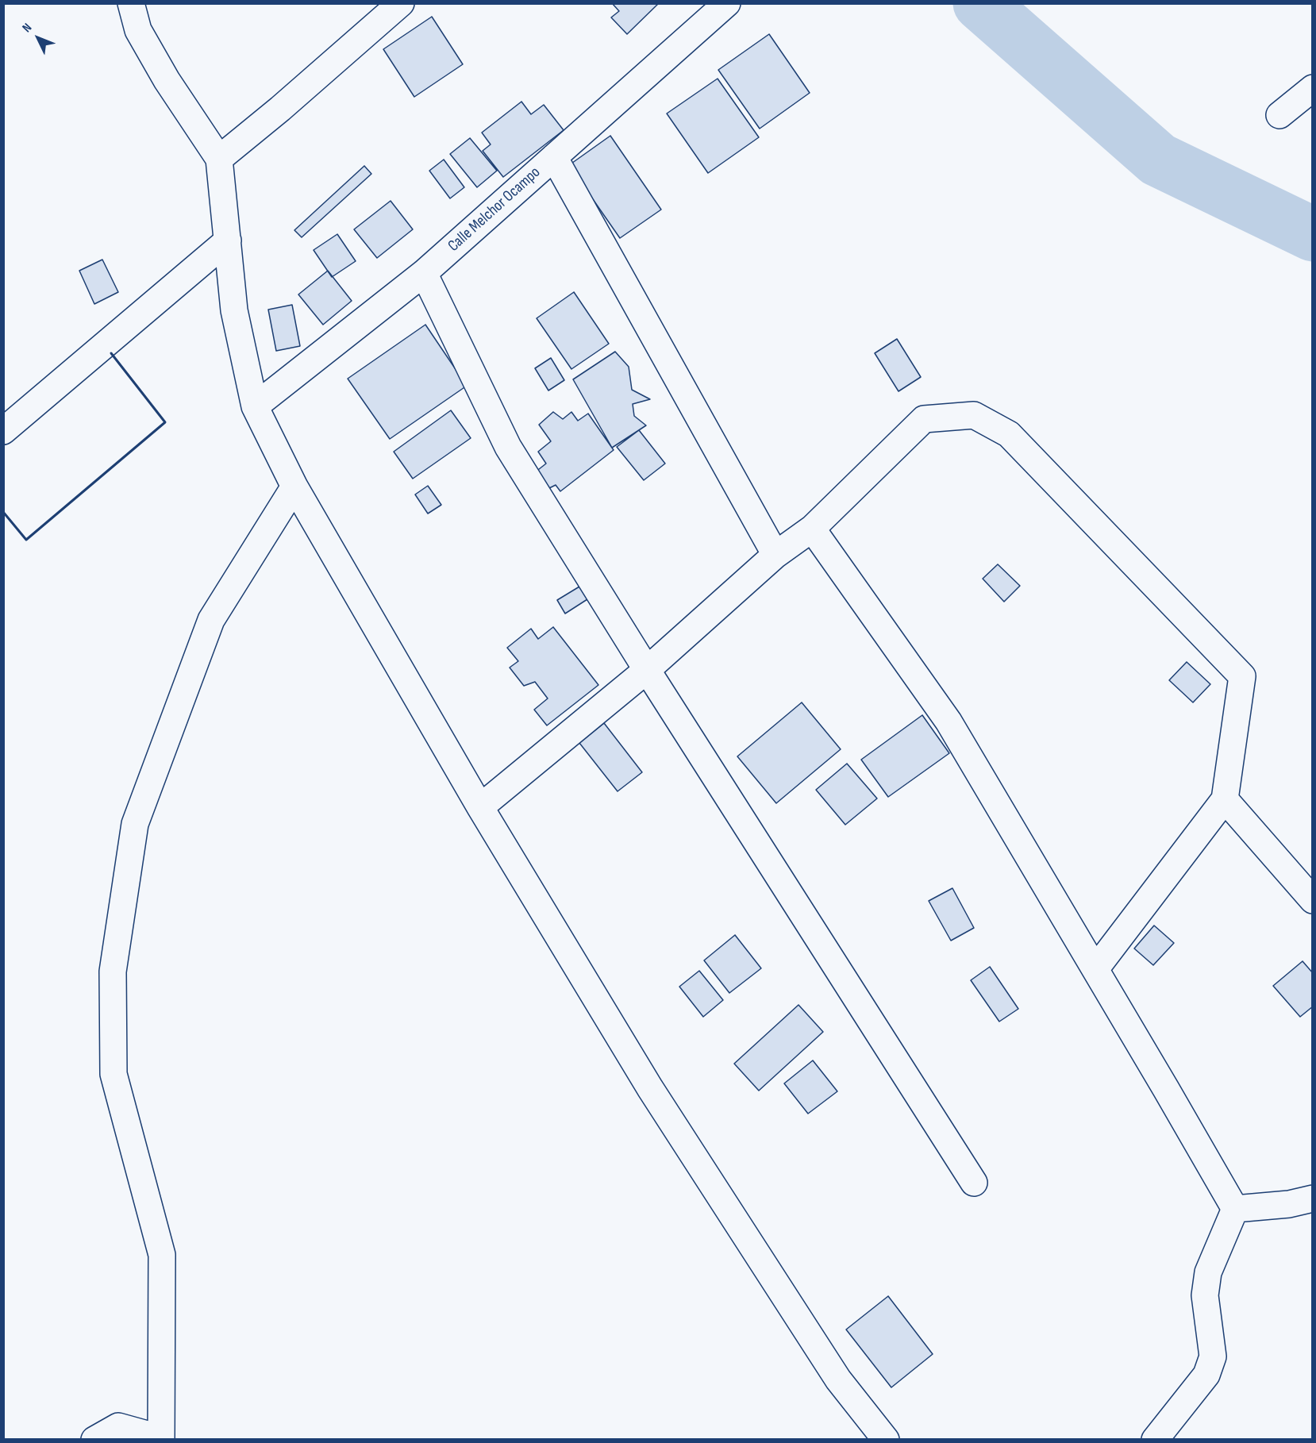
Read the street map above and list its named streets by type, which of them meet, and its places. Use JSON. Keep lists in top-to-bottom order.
{
  "streets": {
    "street": ["Calle Melchor Ocampo"]
  },
  "north": "top left"
}
